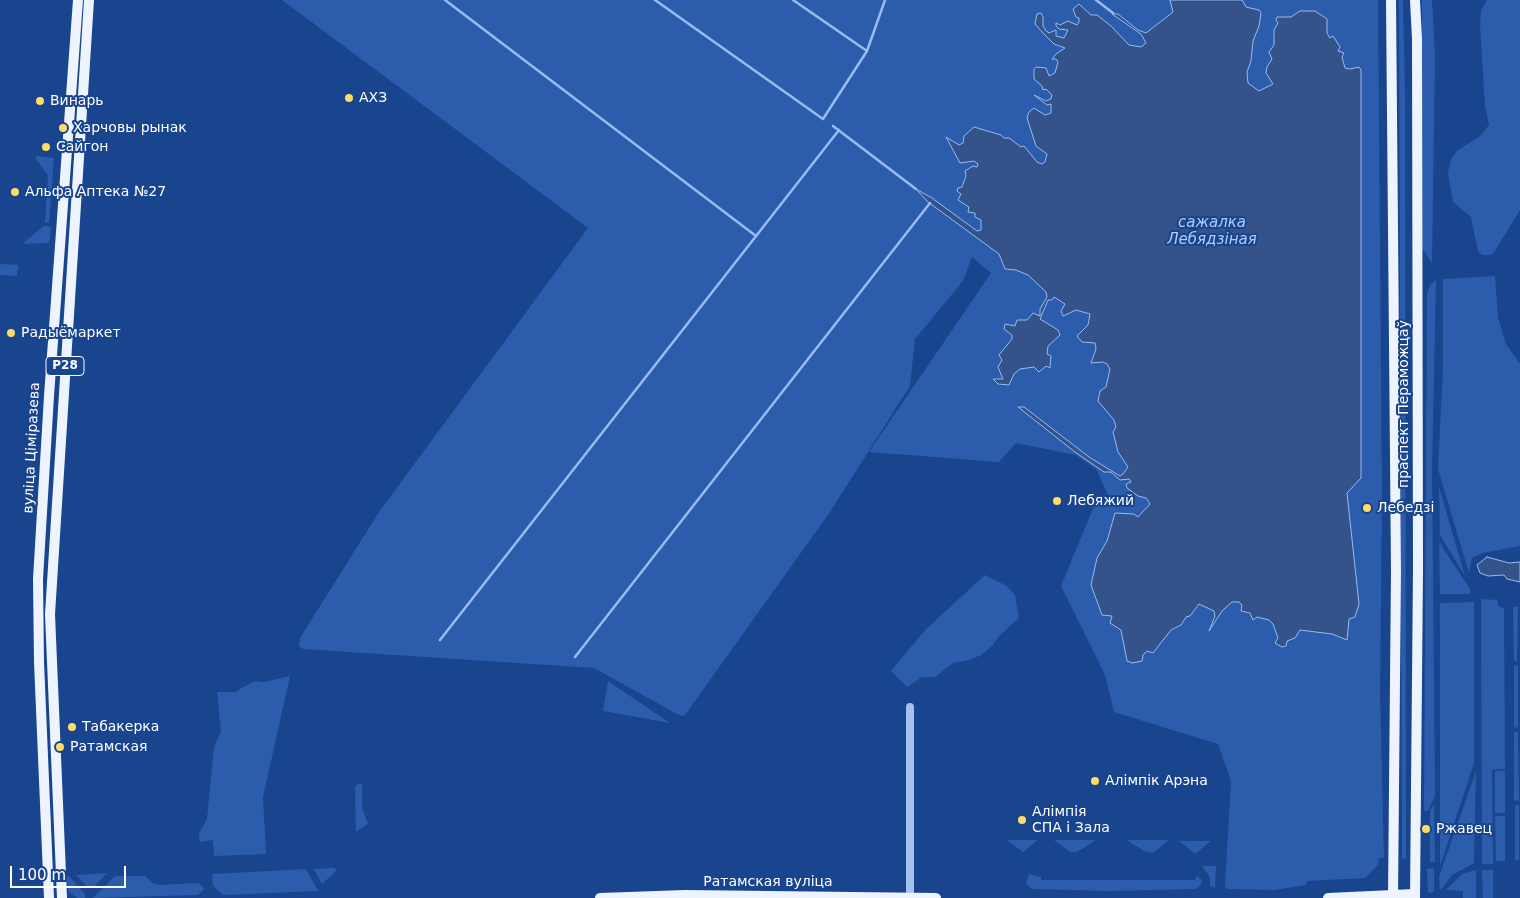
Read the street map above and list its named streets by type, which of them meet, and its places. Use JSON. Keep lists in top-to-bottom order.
{
  "streets": {
    "main road": [
      "Р28",
      "праспект Пераможцаў",
      "вуліца Ціміразева",
      "Ратамская вуліца"
    ]
  },
  "water": ["сажалка Лебядзіная"],
  "places": [
    "АХЗ",
    "Винарь",
    "Харчовы рынак",
    "Сайгон",
    "Альфа Аптека №27",
    "Радыёмаркет",
    "Лебяжий",
    "Лебедзі",
    "Табакерка",
    "Ратамская",
    "Алімпік Арэна",
    "Алімпія СПА і Зала",
    "Ржавец"
  ],
  "scale_bar": "100 m"
}
